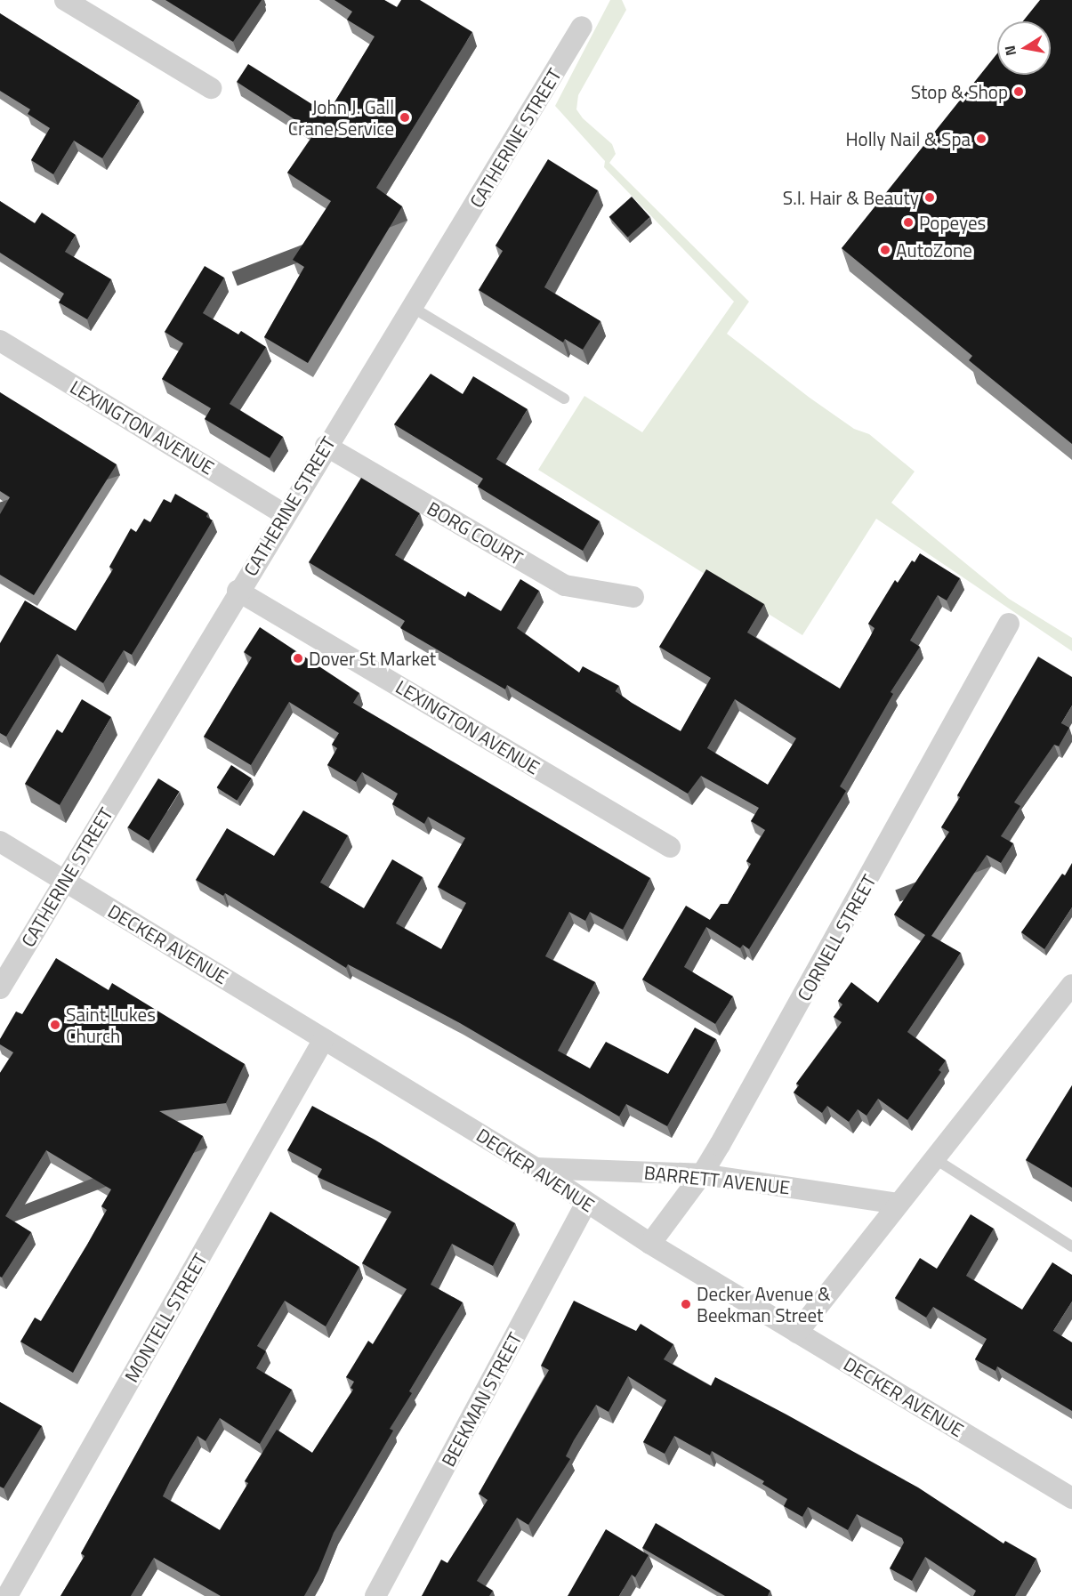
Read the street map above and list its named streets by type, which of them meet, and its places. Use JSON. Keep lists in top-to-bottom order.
{
  "streets": {
    "street": [
      "CATHERINE STREET",
      "LEXINGTON AVENUE",
      "BORG COURT",
      "CORNELL STREET",
      "DECKER AVENUE",
      "BARRETT AVENUE",
      "MONTELL STREET",
      "BEEKMAN STREET"
    ]
  },
  "crossings": [
    ["CATHERINE STREET", "LEXINGTON AVENUE"],
    ["CATHERINE STREET", "BORG COURT"],
    ["CATHERINE STREET", "DECKER AVENUE"],
    ["CORNELL STREET", "DECKER AVENUE"],
    ["CORNELL STREET", "BARRETT AVENUE"],
    ["DECKER AVENUE", "BARRETT AVENUE"],
    ["DECKER AVENUE", "MONTELL STREET"],
    ["DECKER AVENUE", "BEEKMAN STREET"]
  ],
  "places": [
    "Stop & Shop",
    "John J. Gall Crane Service",
    "Holly Nail & Spa",
    "S.I. Hair & Beauty",
    "Popeyes",
    "AutoZone",
    "Dover St Market",
    "Saint Lukes Church",
    "Decker Avenue & Beekman Street"
  ],
  "north": "left"
}
